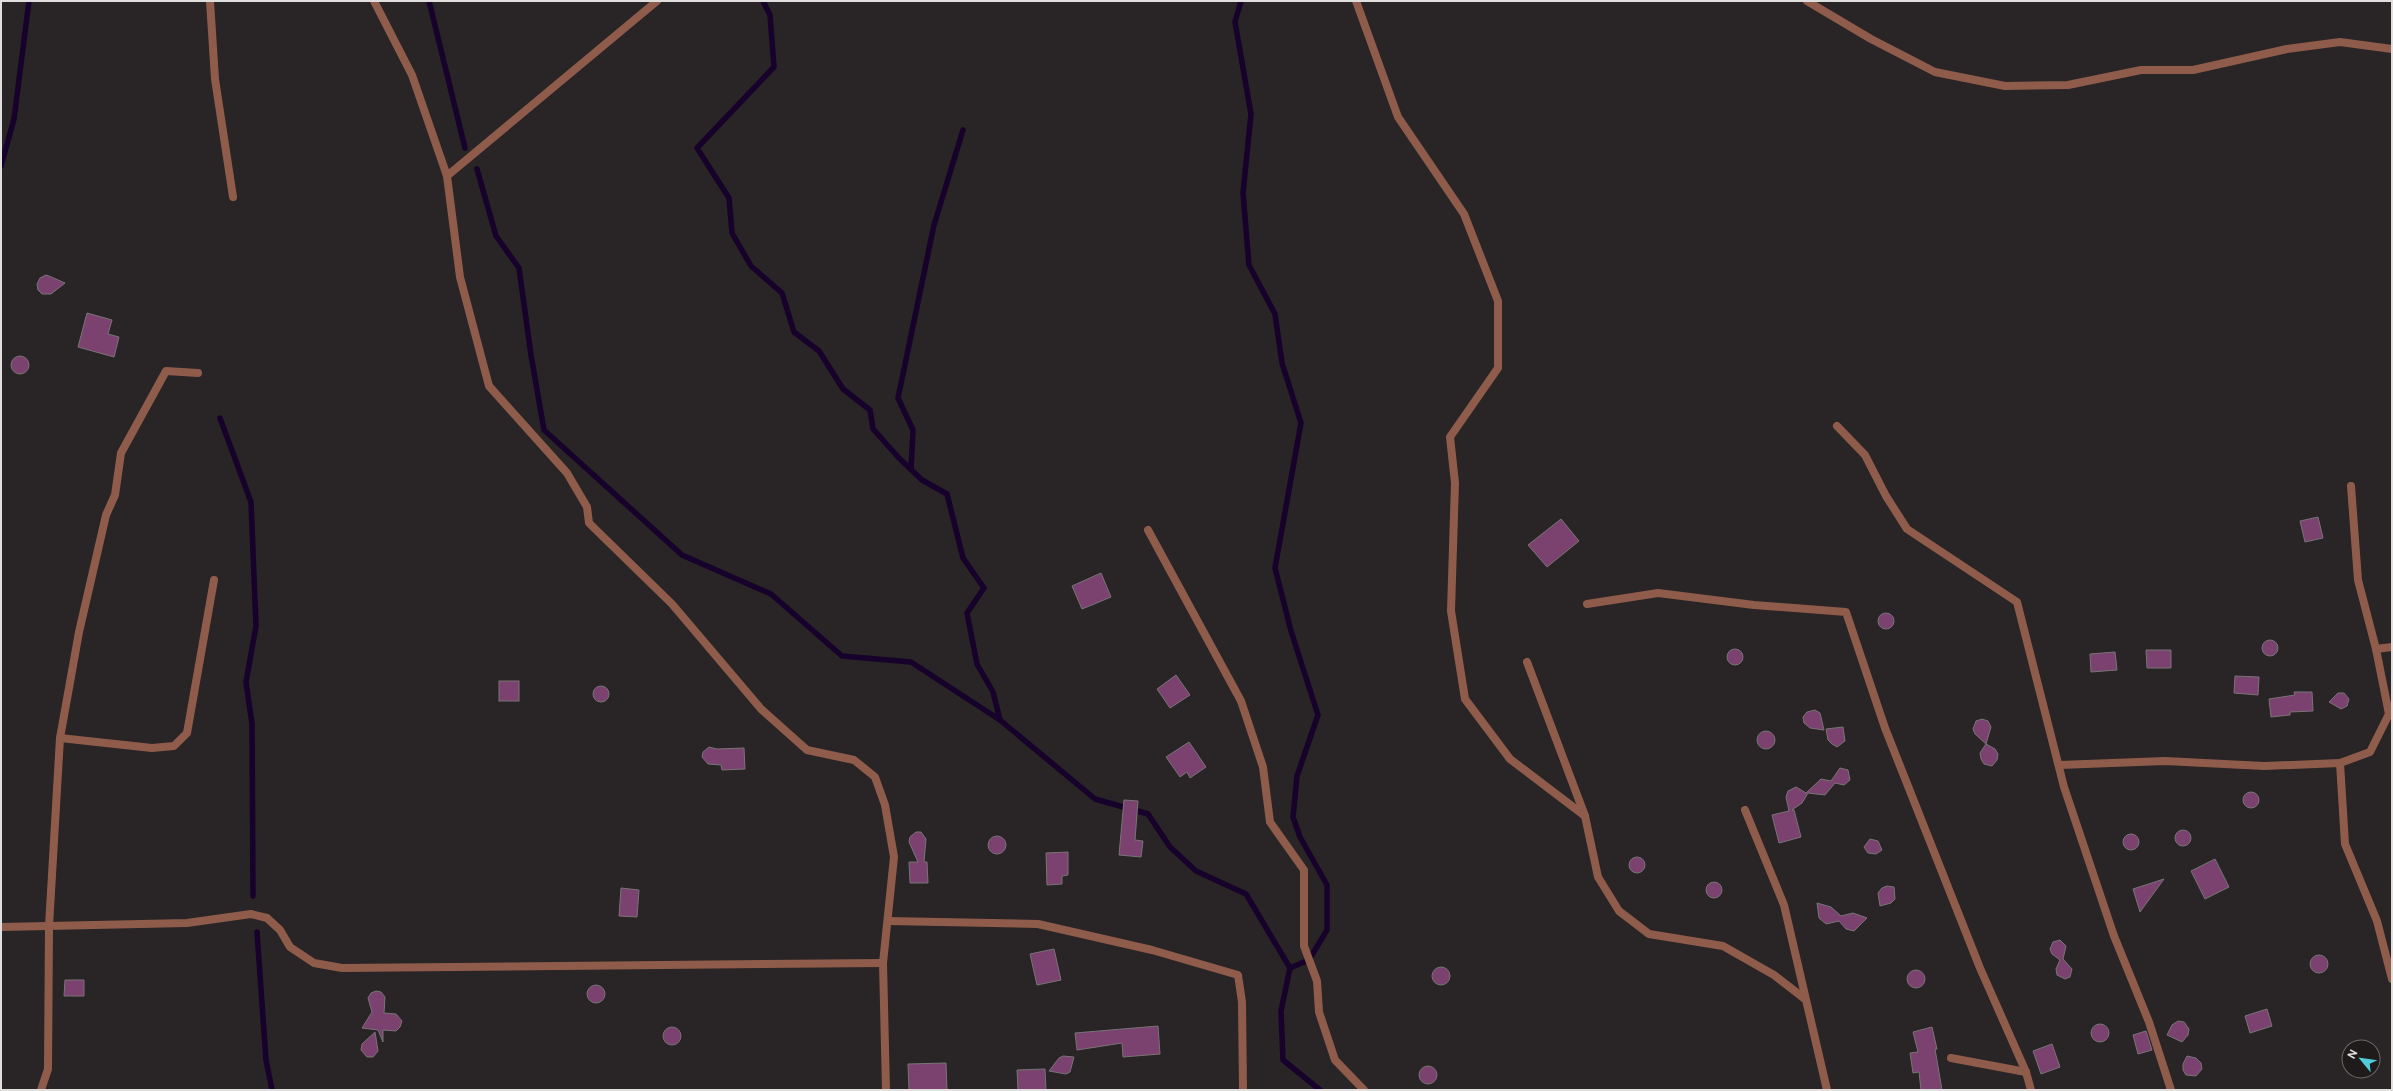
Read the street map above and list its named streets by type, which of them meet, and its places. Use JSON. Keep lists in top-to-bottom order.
{
  "north": "top left"
}
